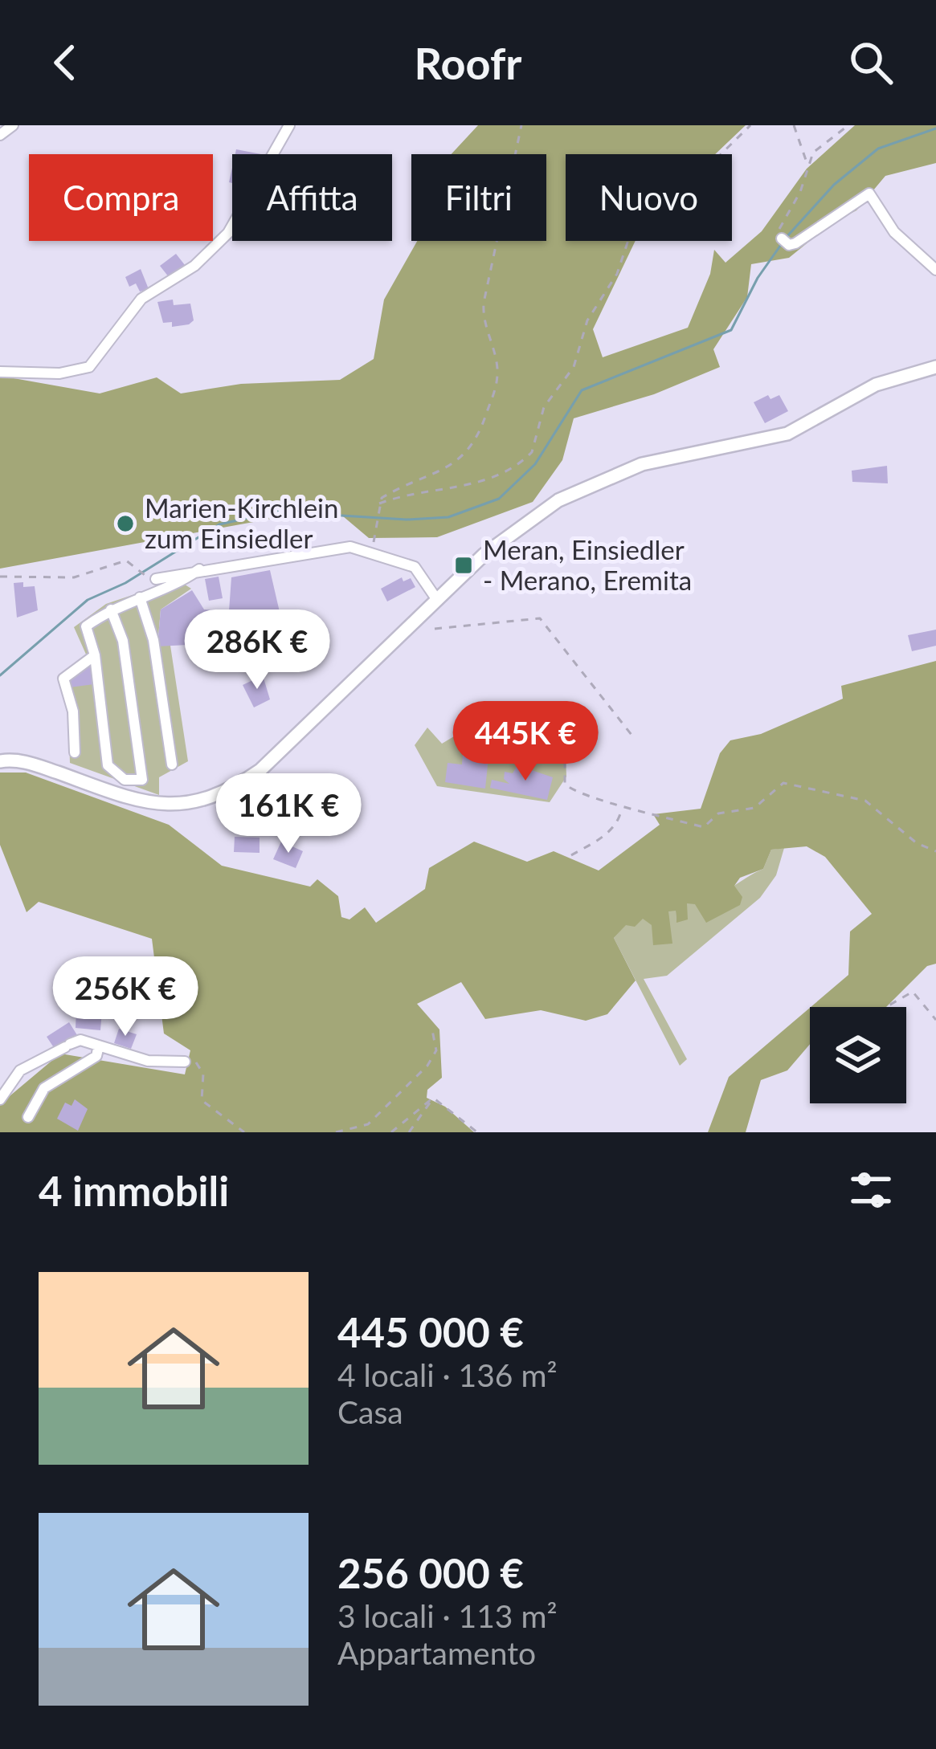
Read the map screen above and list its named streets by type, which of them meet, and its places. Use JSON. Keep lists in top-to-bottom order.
{
  "places": {
    "other": ["Marien-Kirchlein zum Einsiedler"],
    "transit": ["Meran, Einsiedler - Merano, Eremita"]
  },
  "page": {
    "header": "Roofr",
    "chip": [
      "Compra",
      "Affitta",
      "Filtri",
      "Nuovo"
    ],
    "price": [
      "286K €",
      "445K €",
      "161K €",
      "256K €"
    ],
    "heading": "4 immobili",
    "list": [
      {
        "name": "445 000 €",
        "note": "4 locali · 136 m² · Casa"
      },
      {
        "name": "256 000 €",
        "note": "3 locali · 113 m² · Appartamento"
      }
    ]
  }
}
